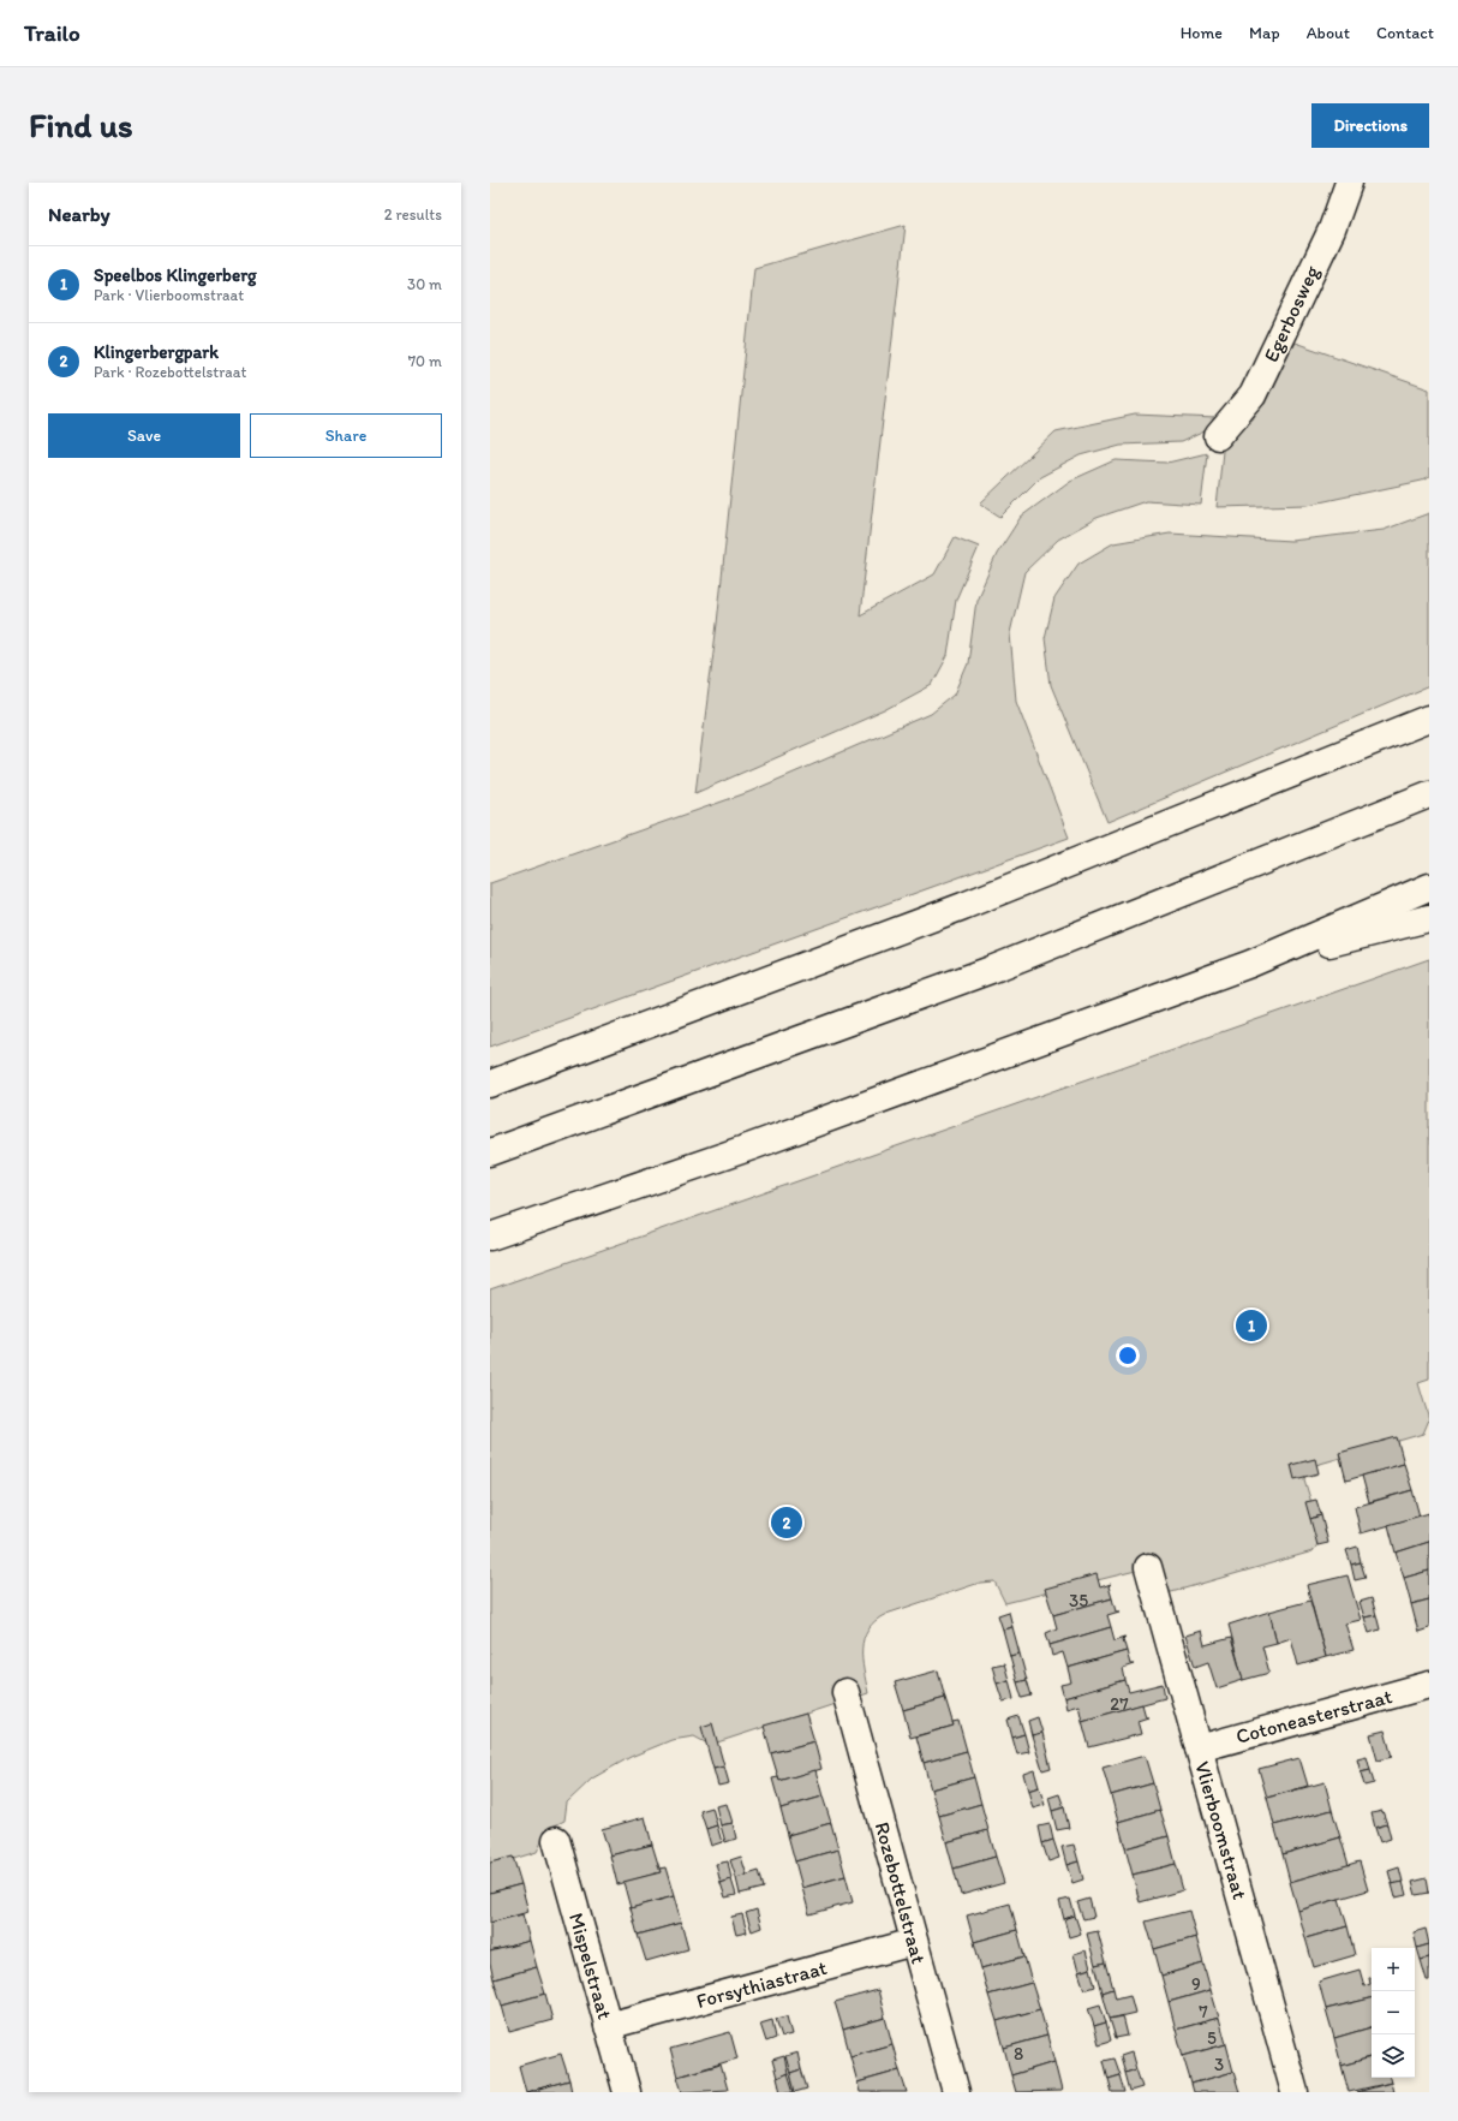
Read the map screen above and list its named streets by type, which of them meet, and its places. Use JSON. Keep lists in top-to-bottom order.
{
  "streets": {
    "main road": [
      "Egerbosweg",
      "Cotoneasterstraat",
      "Vlierboomstraat",
      "Rozebottelstraat",
      "Mispelstraat",
      "Forsythiastraat"
    ]
  },
  "crossings": [
    ["Cotoneasterstraat", "Vlierboomstraat"],
    ["Rozebottelstraat", "Forsythiastraat"],
    ["Mispelstraat", "Forsythiastraat"]
  ],
  "house_numbers": [
    "35",
    "27",
    "9",
    "7",
    "5",
    "8",
    "3"
  ],
  "page": {
    "header": "Trailo",
    "nav": [
      "Home",
      "Map",
      "About",
      "Contact"
    ],
    "buttons": [
      "Directions",
      ["Save", "Share"]
    ],
    "title": "Find us",
    "heading": ["Nearby", "2 results"],
    "list": [
      {
        "mark": "1",
        "name": "Speelbos Klingerberg",
        "note": "Park · Vlierboomstraat",
        "value": "30 m"
      },
      {
        "mark": "2",
        "name": "Klingerbergpark",
        "note": "Park · Rozebottelstraat",
        "value": "70 m"
      }
    ],
    "pins": ["1", "2"],
    "map_buttons": ["+", "−"]
  }
}
